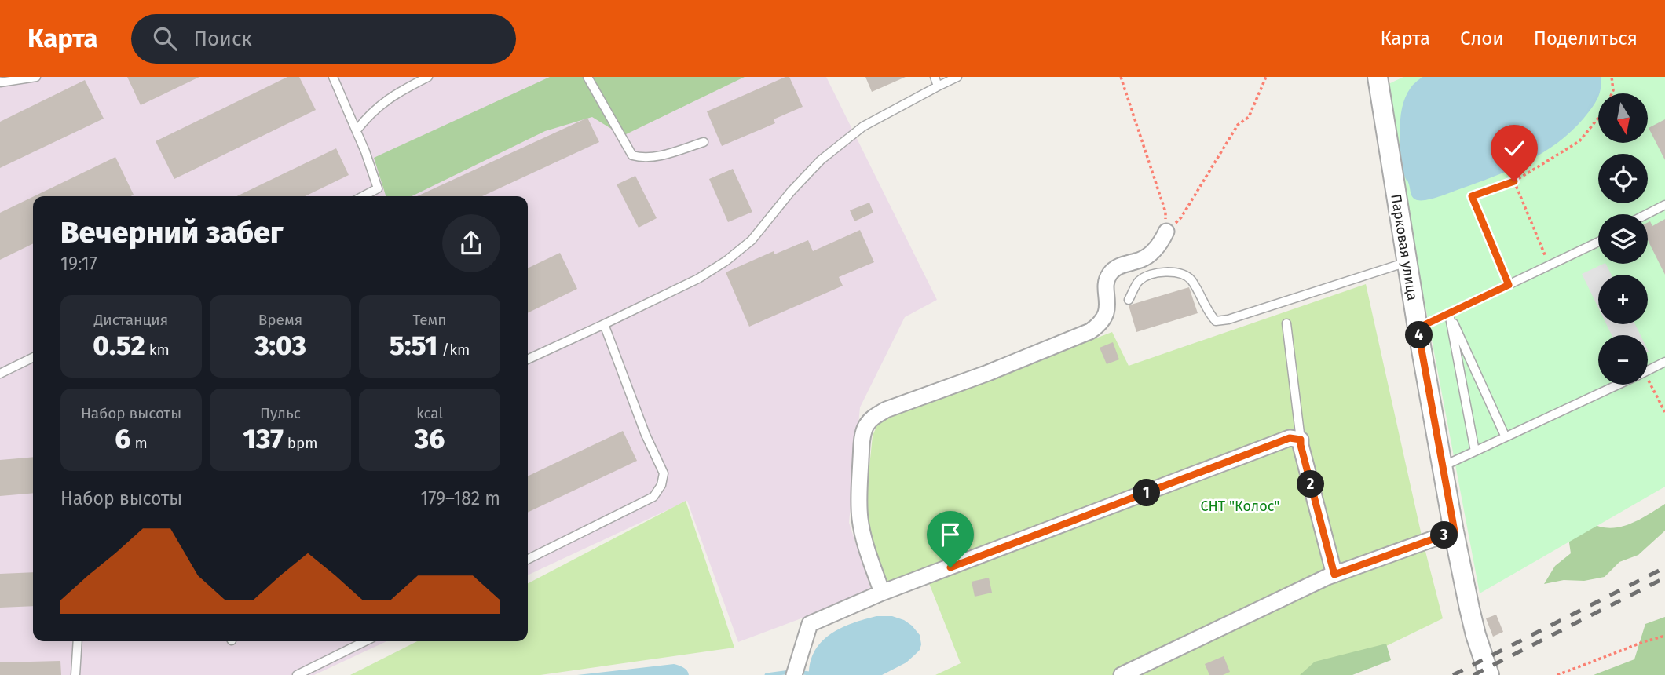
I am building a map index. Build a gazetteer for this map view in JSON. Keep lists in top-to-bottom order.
{
  "streets": {
    "street": ["Парковая улица"]
  },
  "parks": ["СНТ \"Колос\""],
  "north": "bottom",
  "page": {
    "header": "Карта",
    "search": "Поиск",
    "nav": ["Карта", "Слои", "Поделиться"],
    "map_buttons": ["+", "−"],
    "heading": ["Вечерний забег", "19:17"],
    "stats": [
      ["Дистанция", "0.52 km"],
      ["Время", "3:03"],
      ["Темп", "5:51 /km"],
      ["Набор высоты", "6 m"],
      ["Пульс", "137 bpm"],
      ["kcal", "36"]
    ],
    "pins": [
      "4",
      "2",
      "1",
      "3"
    ],
    "chart": ["Набор высоты", "179–182 m"]
  }
}
